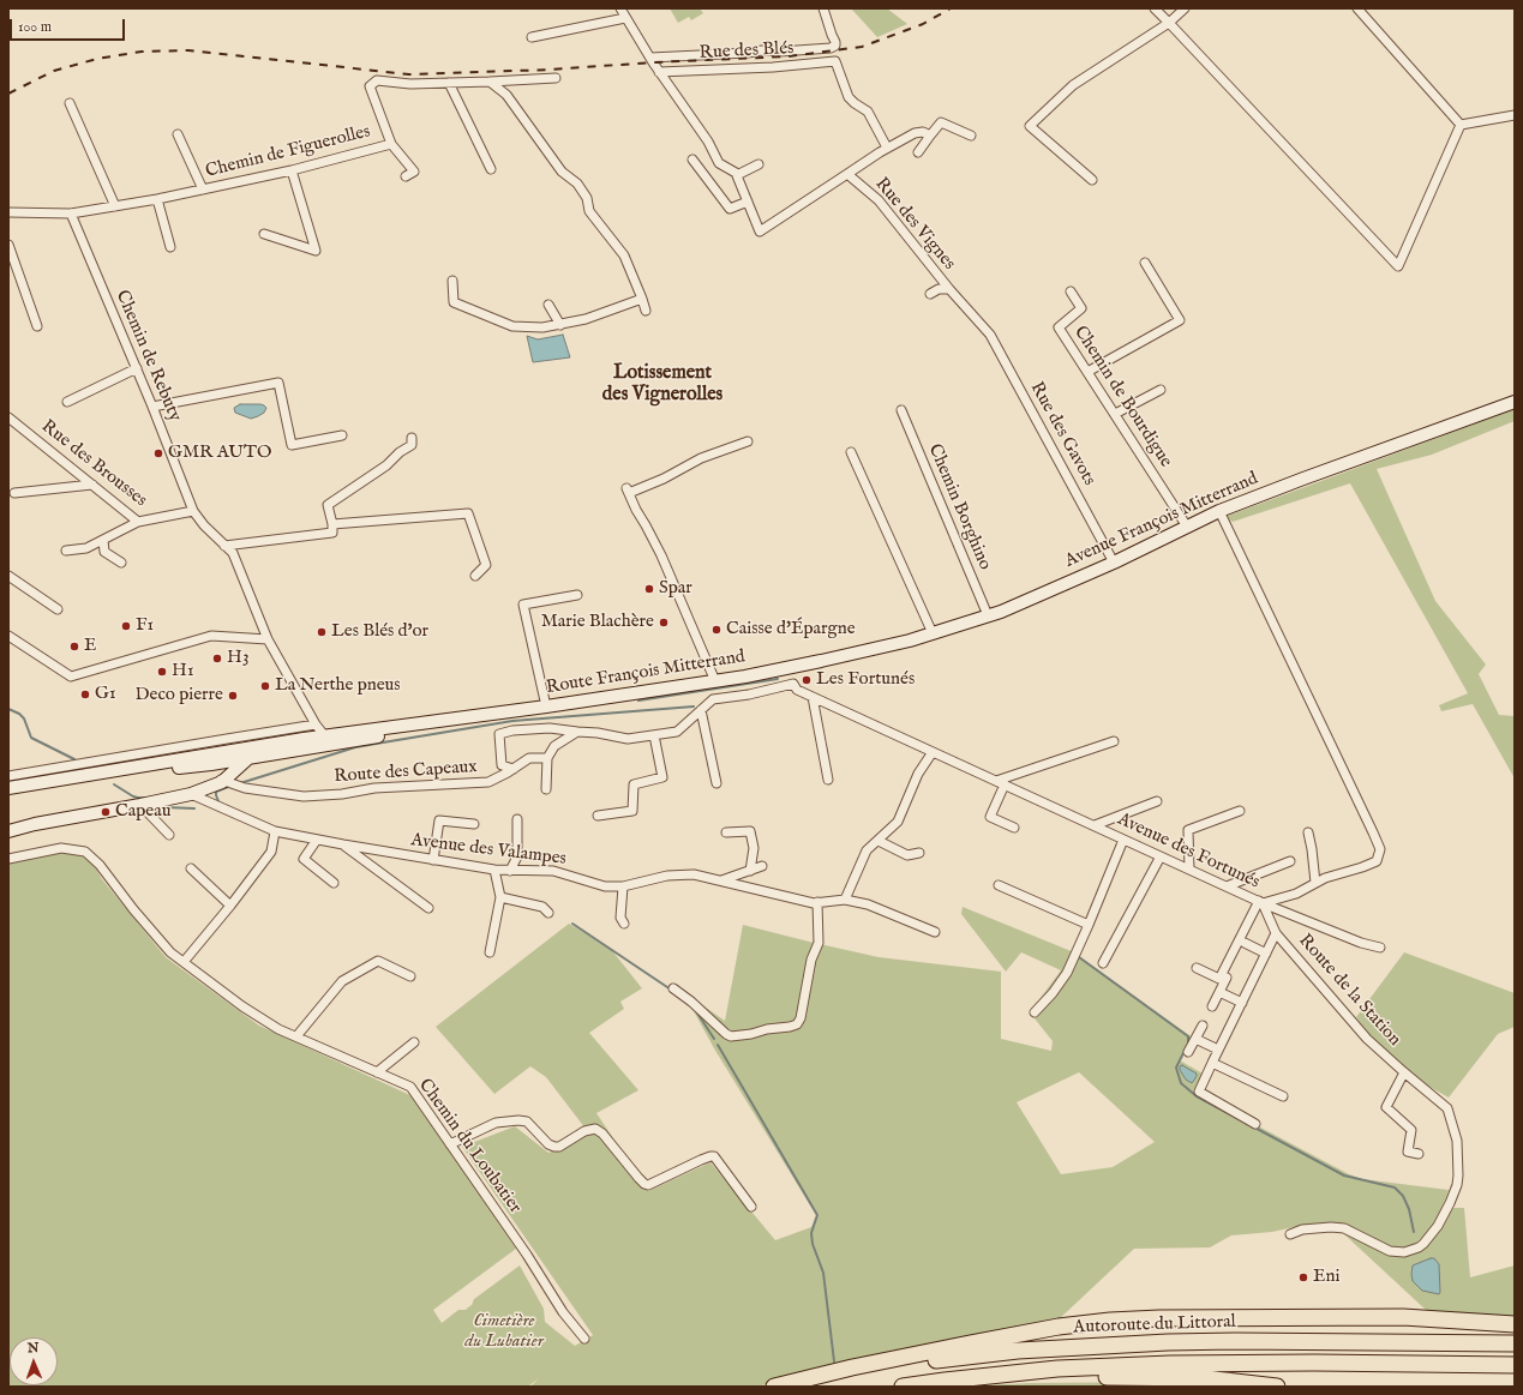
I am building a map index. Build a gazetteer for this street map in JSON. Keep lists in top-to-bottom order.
{
  "streets": {
    "highway": ["Autoroute du Littoral"],
    "main road": ["Avenue François Mitterrand", "Route François Mitterrand"],
    "street": [
      "Rue des Blés",
      "Chemin de Figuerolles",
      "Rue des Vignes",
      "Chemin de Rebuty",
      "Chemin de Bourdigue",
      "Rue des Gavots",
      "Rue des Brousses",
      "Chemin Borghino",
      "Route des Capeaux",
      "Avenue des Valampes",
      "Avenue des Fortunés",
      "Route de la Station",
      "Chemin du Loubatier"
    ]
  },
  "crossings": [
    ["Chemin de Figuerolles", "Chemin de Rebuty"],
    ["Rue des Vignes", "Rue des Gavots"],
    ["Chemin de Rebuty", "Rue des Brousses"],
    ["Chemin de Bourdigue", "Avenue François Mitterrand"],
    ["Rue des Gavots", "Avenue François Mitterrand"],
    ["Chemin Borghino", "Avenue François Mitterrand"],
    ["Avenue François Mitterrand", "Route François Mitterrand"],
    ["Avenue François Mitterrand", "Avenue des Fortunés"],
    ["Avenue des Fortunés", "Route de la Station"]
  ],
  "districts": ["Lotissement des Vignerolles"],
  "parks": ["Cimetière du Lubatier"],
  "places": [
    "GMR AUTO",
    "Spar",
    "Marie Blachère",
    "F1",
    "Caisse d'Épargne",
    "Les Blés d'or",
    "E",
    "H3",
    "H1",
    "Les Fortunés",
    "La Nerthe pneus",
    "G1",
    "Deco pierre",
    "Capeau",
    "Eni"
  ],
  "scale_bar": "100 m",
  "north": "top"
}
